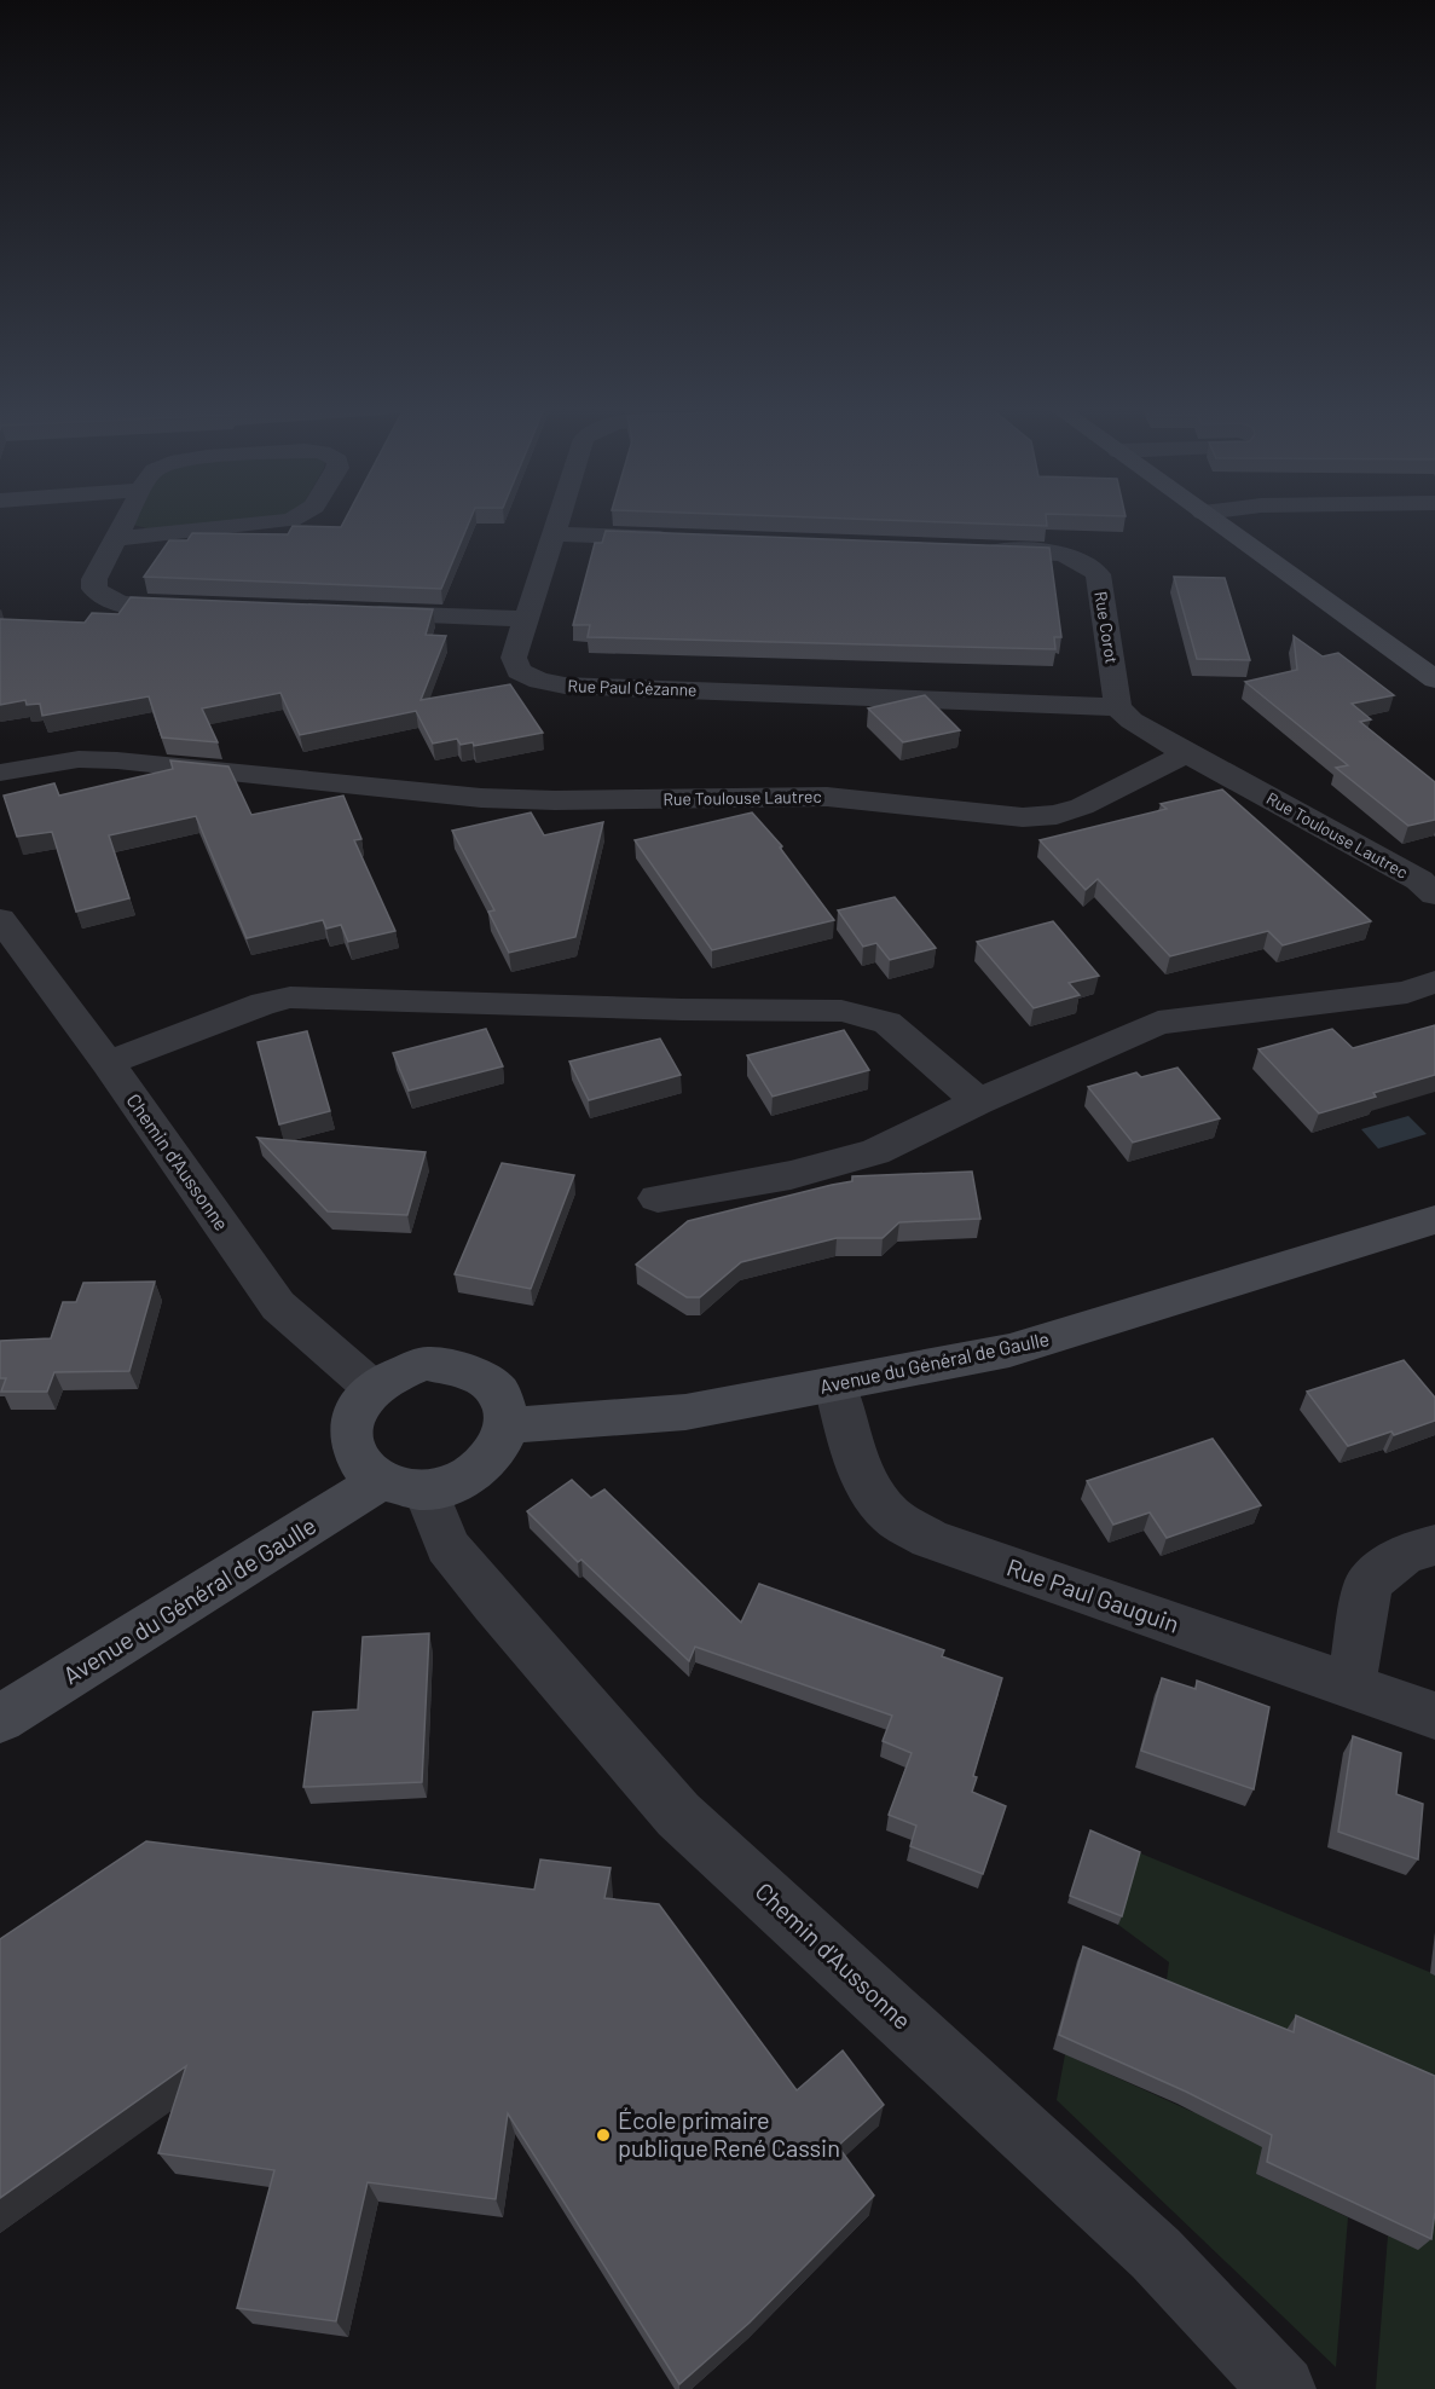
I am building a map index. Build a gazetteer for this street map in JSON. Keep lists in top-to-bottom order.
{
  "streets": {
    "street": [
      "Rue Corot",
      "Rue Paul Cézanne",
      "Rue Toulouse Lautrec",
      "Chemin d'Aussonne",
      "Avenue du Général de Gaulle",
      "Rue Paul Gauguin"
    ]
  },
  "crossings": [
    ["Rue Corot", "Rue Paul Cézanne"],
    ["Chemin d'Aussonne", "Avenue du Général de Gaulle"],
    ["Avenue du Général de Gaulle", "Rue Paul Gauguin"]
  ],
  "places": ["École primaire publique René Cassin"]
}
